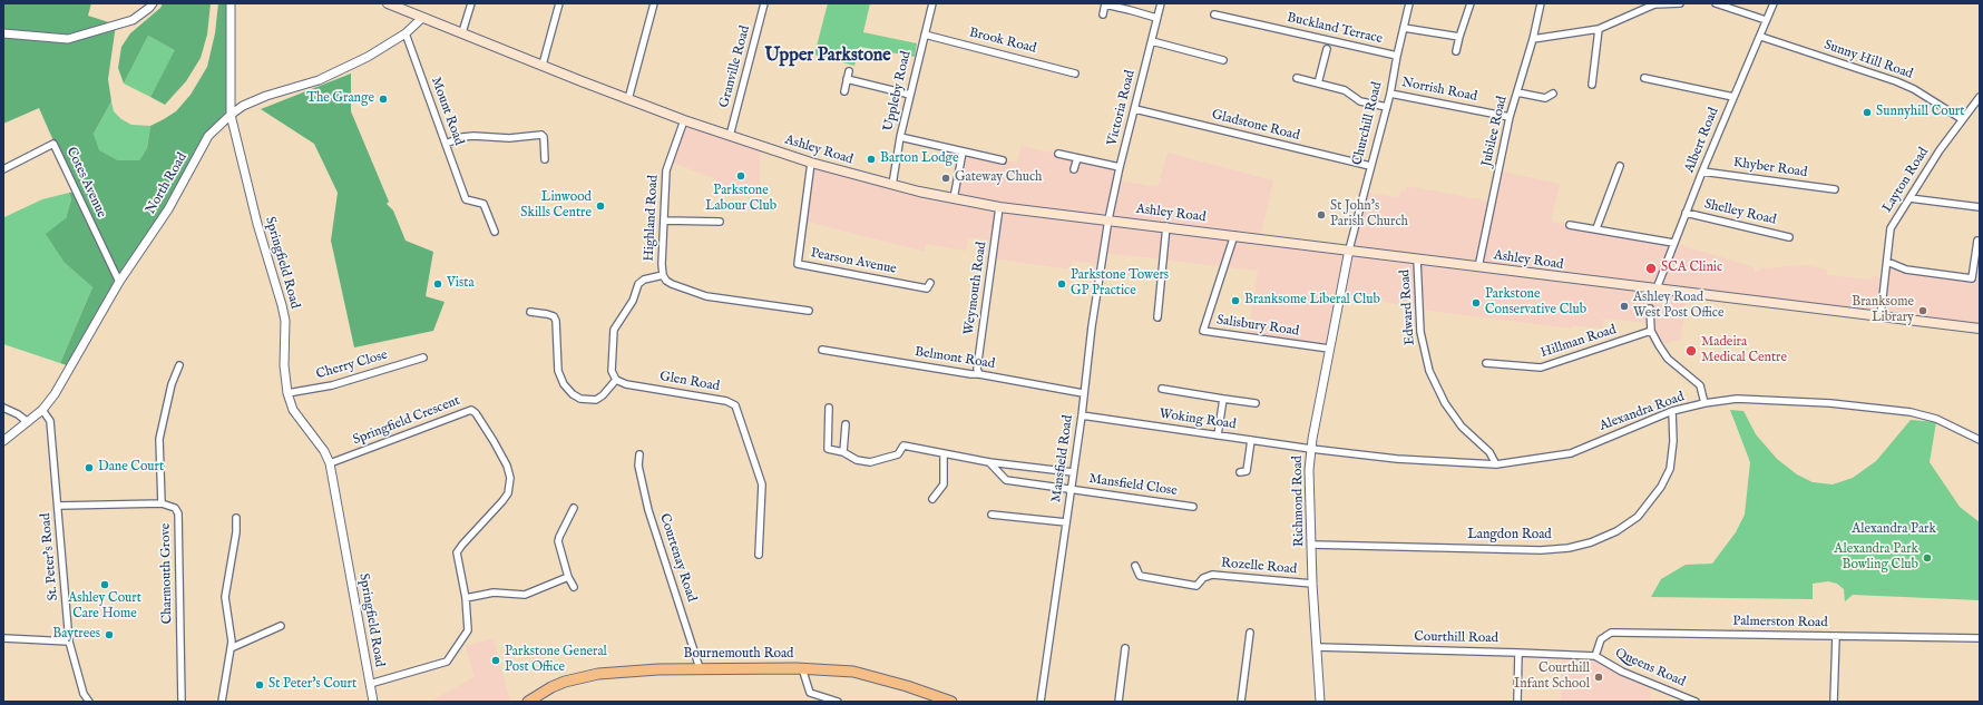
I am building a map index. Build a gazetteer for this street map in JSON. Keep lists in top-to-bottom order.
{
  "streets": {
    "highway": ["Bournemouth Road"],
    "main road": ["Ashley Road"],
    "street": [
      "Buckland Terrace",
      "Brook Road",
      "Sunny Hill Road",
      "Granville Road",
      "Norrish Road",
      "Uppleby Road",
      "Victoria Road",
      "Mount Road",
      "Churchill Road",
      "Gladstone Road",
      "Jubilee Road",
      "Albert Road",
      "Khyber Road",
      "Layton Road",
      "Cotes Avenue",
      "North Road",
      "Shelley Road",
      "Highland Road",
      "Pearson Avenue",
      "Springfield Road",
      "Weymouth Road",
      "Edward Road",
      "Salisbury Road",
      "Hillman Road",
      "Belmont Road",
      "Cherry Close",
      "Glen Road",
      "Alexandra Road",
      "Woking Road",
      "Springfield Crescent",
      "Mansfield Road",
      "Mansfield Close",
      "Richmond Road",
      "Langdon Road",
      "St. Peter's Road",
      "Courtenay Road",
      "Rozelle Road",
      "Charmouth Grove",
      "Palmerston Road",
      "Courthill Road",
      "Queens Road"
    ]
  },
  "crossings": [
    ["Buckland Terrace", "Churchill Road"],
    ["Brook Road", "Uppleby Road"],
    ["Sunny Hill Road", "Albert Road"],
    ["Sunny Hill Road", "Layton Road"],
    ["Granville Road", "Ashley Road"],
    ["Norrish Road", "Churchill Road"],
    ["Norrish Road", "Jubilee Road"],
    ["Uppleby Road", "Ashley Road"],
    ["Victoria Road", "Gladstone Road"],
    ["Victoria Road", "Ashley Road"],
    ["Victoria Road", "Mansfield Road"],
    ["Mount Road", "North Road"],
    ["Churchill Road", "Gladstone Road"],
    ["Churchill Road", "Ashley Road"],
    ["Churchill Road", "Richmond Road"],
    ["Jubilee Road", "Ashley Road"],
    ["Albert Road", "Ashley Road"],
    ["Albert Road", "Khyber Road"],
    ["Albert Road", "Shelley Road"],
    ["Ashley Road", "Layton Road"],
    ["Ashley Road", "North Road"],
    ["Ashley Road", "Highland Road"],
    ["Ashley Road", "Pearson Avenue"],
    ["Ashley Road", "Weymouth Road"],
    ["Ashley Road", "Edward Road"],
    ["Ashley Road", "Salisbury Road"],
    ["Ashley Road", "Mansfield Road"],
    ["Ashley Road", "Richmond Road"],
    ["Cotes Avenue", "North Road"],
    ["North Road", "Springfield Road"],
    ["North Road", "St. Peter's Road"],
    ["Springfield Road", "Cherry Close"],
    ["Springfield Road", "Springfield Crescent"],
    ["Weymouth Road", "Belmont Road"],
    ["Edward Road", "Alexandra Road"],
    ["Salisbury Road", "Richmond Road"],
    ["Belmont Road", "Mansfield Road"],
    ["Alexandra Road", "Woking Road"],
    ["Alexandra Road", "Richmond Road"],
    ["Alexandra Road", "Langdon Road"],
    ["Woking Road", "Mansfield Road"],
    ["Woking Road", "Richmond Road"],
    ["Mansfield Road", "Mansfield Close"],
    ["Richmond Road", "Langdon Road"],
    ["Richmond Road", "Rozelle Road"],
    ["Richmond Road", "Courthill Road"],
    ["St. Peter's Road", "Charmouth Grove"],
    ["Courtenay Road", "Bournemouth Road"],
    ["Palmerston Road", "Courthill Road"],
    ["Palmerston Road", "Queens Road"],
    ["Courthill Road", "Queens Road"]
  ],
  "districts": ["Upper Parkstone"],
  "parks": ["Alexandra Park"],
  "places": [
    "The Grange",
    "Sunnyhill Court",
    "Barton Lodge",
    "Parkstone Labour Club",
    "Gateway Chuch",
    "Linwood Skills Centre",
    "St John's Parish Church",
    "SCA Clinic",
    "Vista",
    "Parkstone Towers GP Practice",
    "Branksome Liberal Club",
    "Parkstone Conservative Club",
    "Ashley Road West Post Office",
    "Branksome Library",
    "Madeira Medical Centre",
    "Dane Court",
    "Alexandra Park Bowling Club",
    "Ashley Court Care Home",
    "Baytrees",
    "Parkstone General Post Office",
    "Courthill Infant School",
    "St Peter's Court"
  ]
}
